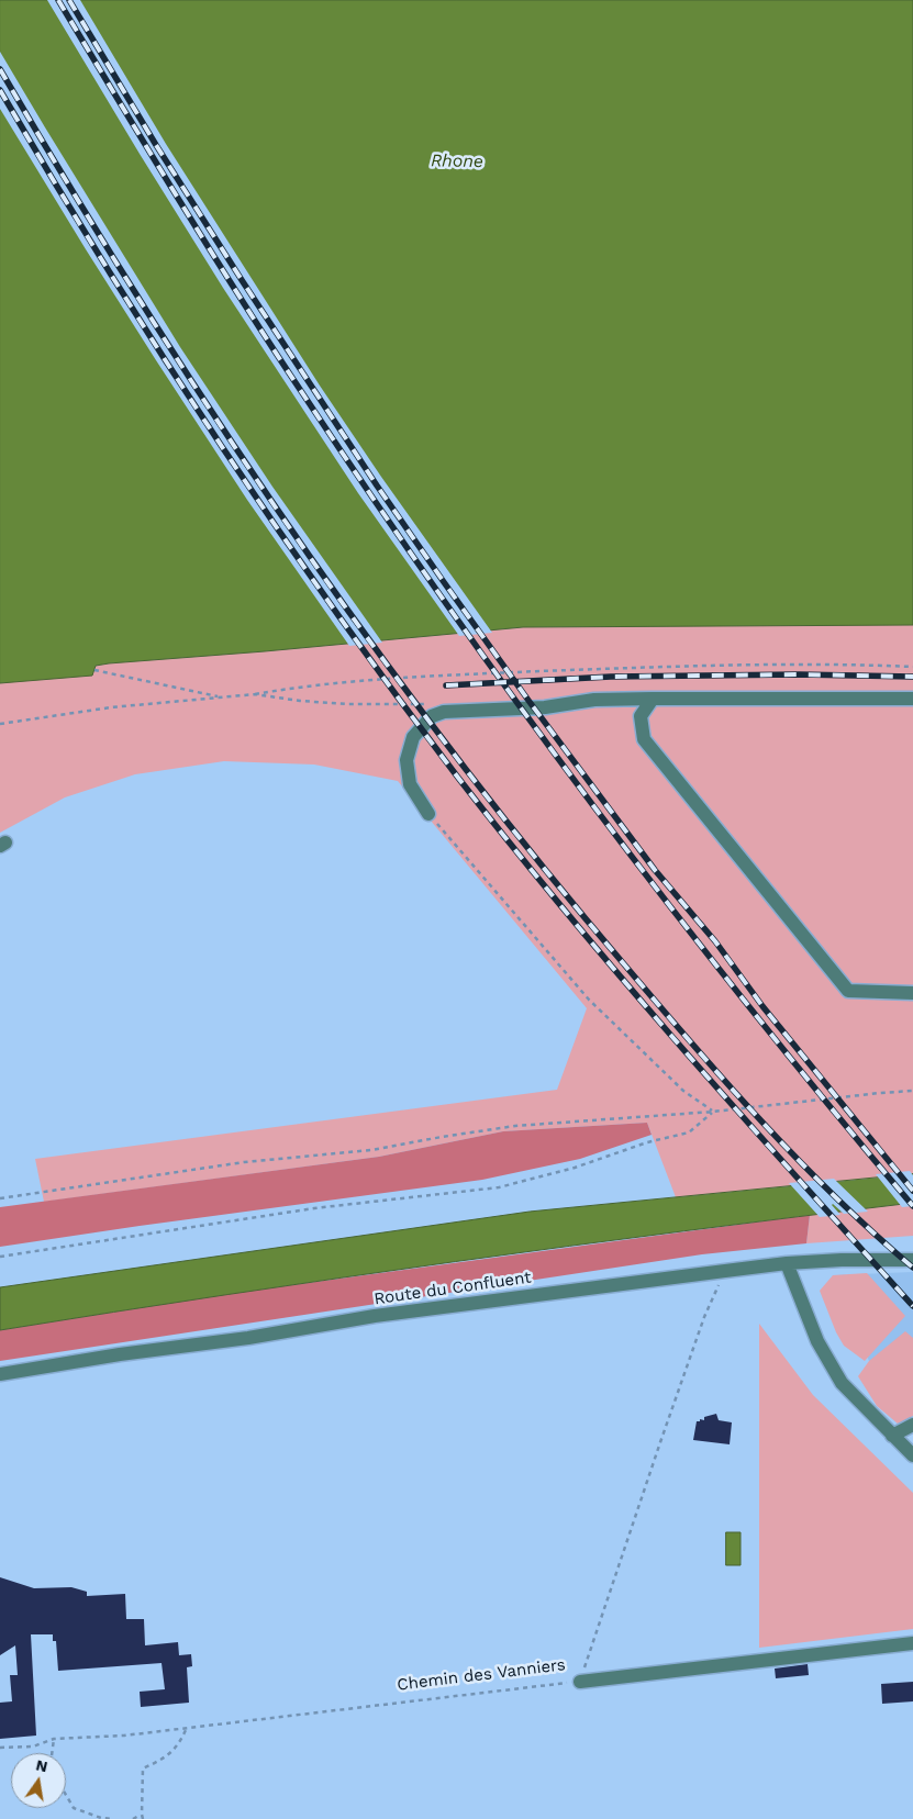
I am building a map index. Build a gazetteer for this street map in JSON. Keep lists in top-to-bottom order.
{
  "streets": {
    "street": ["Route du Confluent", "Chemin des Vanniers"]
  },
  "water": ["Rhone"],
  "north": "top"
}
